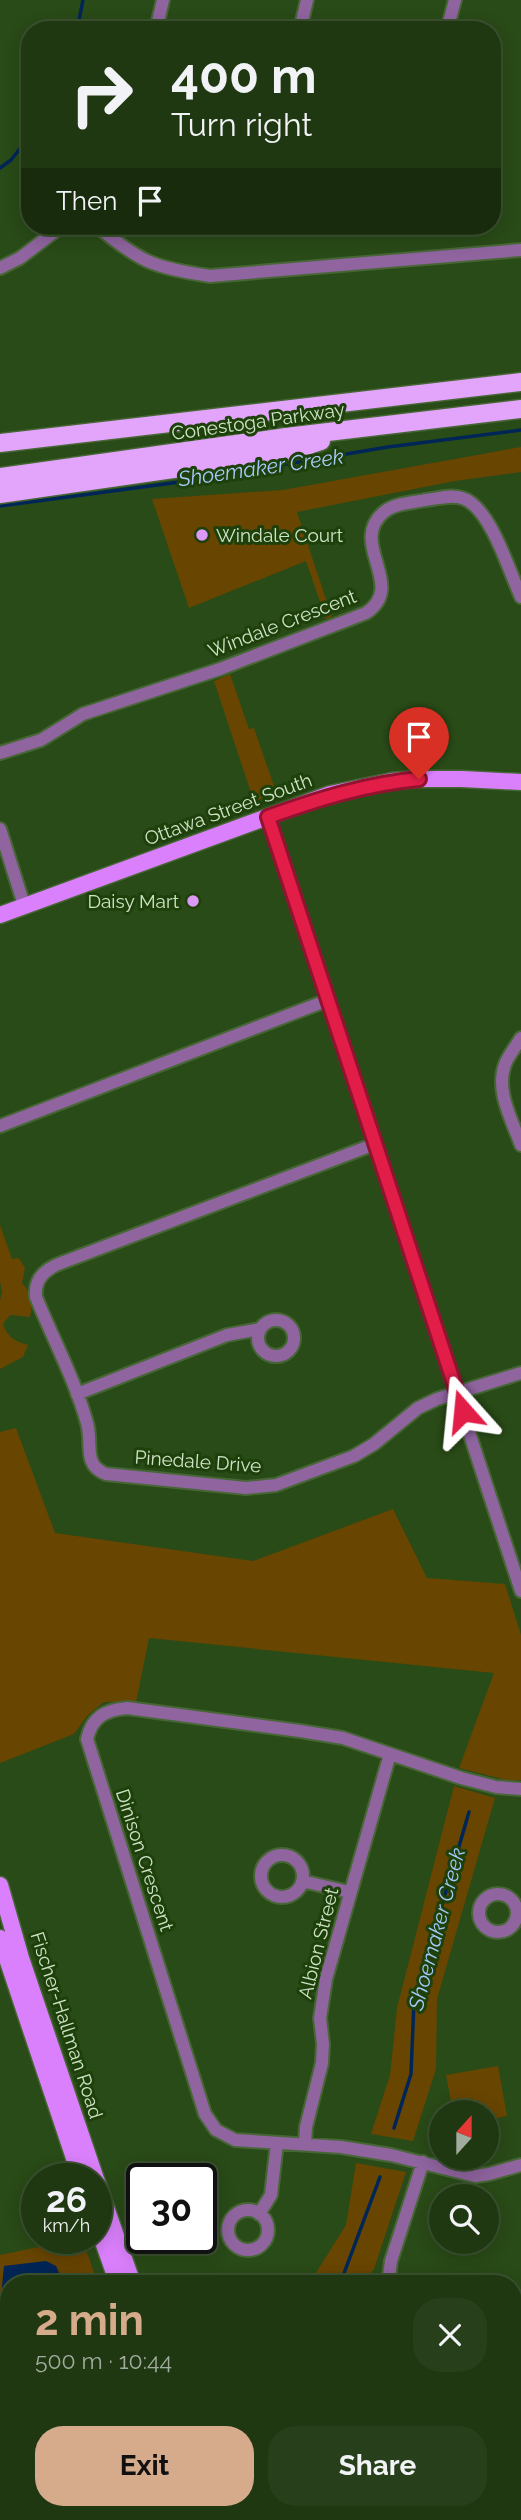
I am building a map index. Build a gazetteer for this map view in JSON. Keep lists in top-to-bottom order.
{
  "streets": {
    "highway": ["Conestoga Parkway"],
    "main road": ["Ottawa Street South", "Fischer-Hallman Road"],
    "street": [
      "Windale Crescent",
      "Pinedale Drive",
      "Dinison Crescent",
      "Albion Street"
    ]
  },
  "crossings": [
    ["Dinison Crescent", "Albion Street"]
  ],
  "water": ["Shoemaker Creek"],
  "places": ["Windale Court", "Daisy Mart"],
  "north": "top",
  "page": {
    "turn": ["400 m", "Turn right"],
    "then": "Then",
    "speed": "26 km/h",
    "limit": "30",
    "heading": ["2 min", "500 m · 10:44"],
    "buttons": ["Exit", "Share"]
  }
}
